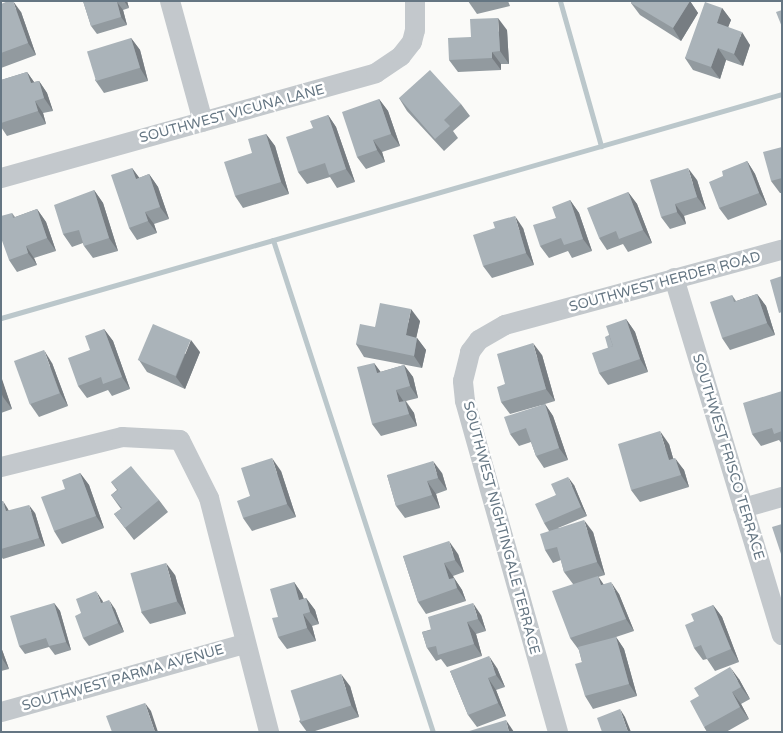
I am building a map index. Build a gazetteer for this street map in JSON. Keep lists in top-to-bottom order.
{
  "streets": {
    "street": [
      "SOUTHWEST VICUNA LANE",
      "SOUTHWEST HERDER ROAD",
      "SOUTHWEST FRISCO TERRACE",
      "SOUTHWEST NIGHTINGALE TERRACE",
      "SOUTHWEST PARMA AVENUE"
    ]
  },
  "crossings": [
    ["SOUTHWEST HERDER ROAD", "SOUTHWEST FRISCO TERRACE"],
    ["SOUTHWEST HERDER ROAD", "SOUTHWEST NIGHTINGALE TERRACE"]
  ]
}
